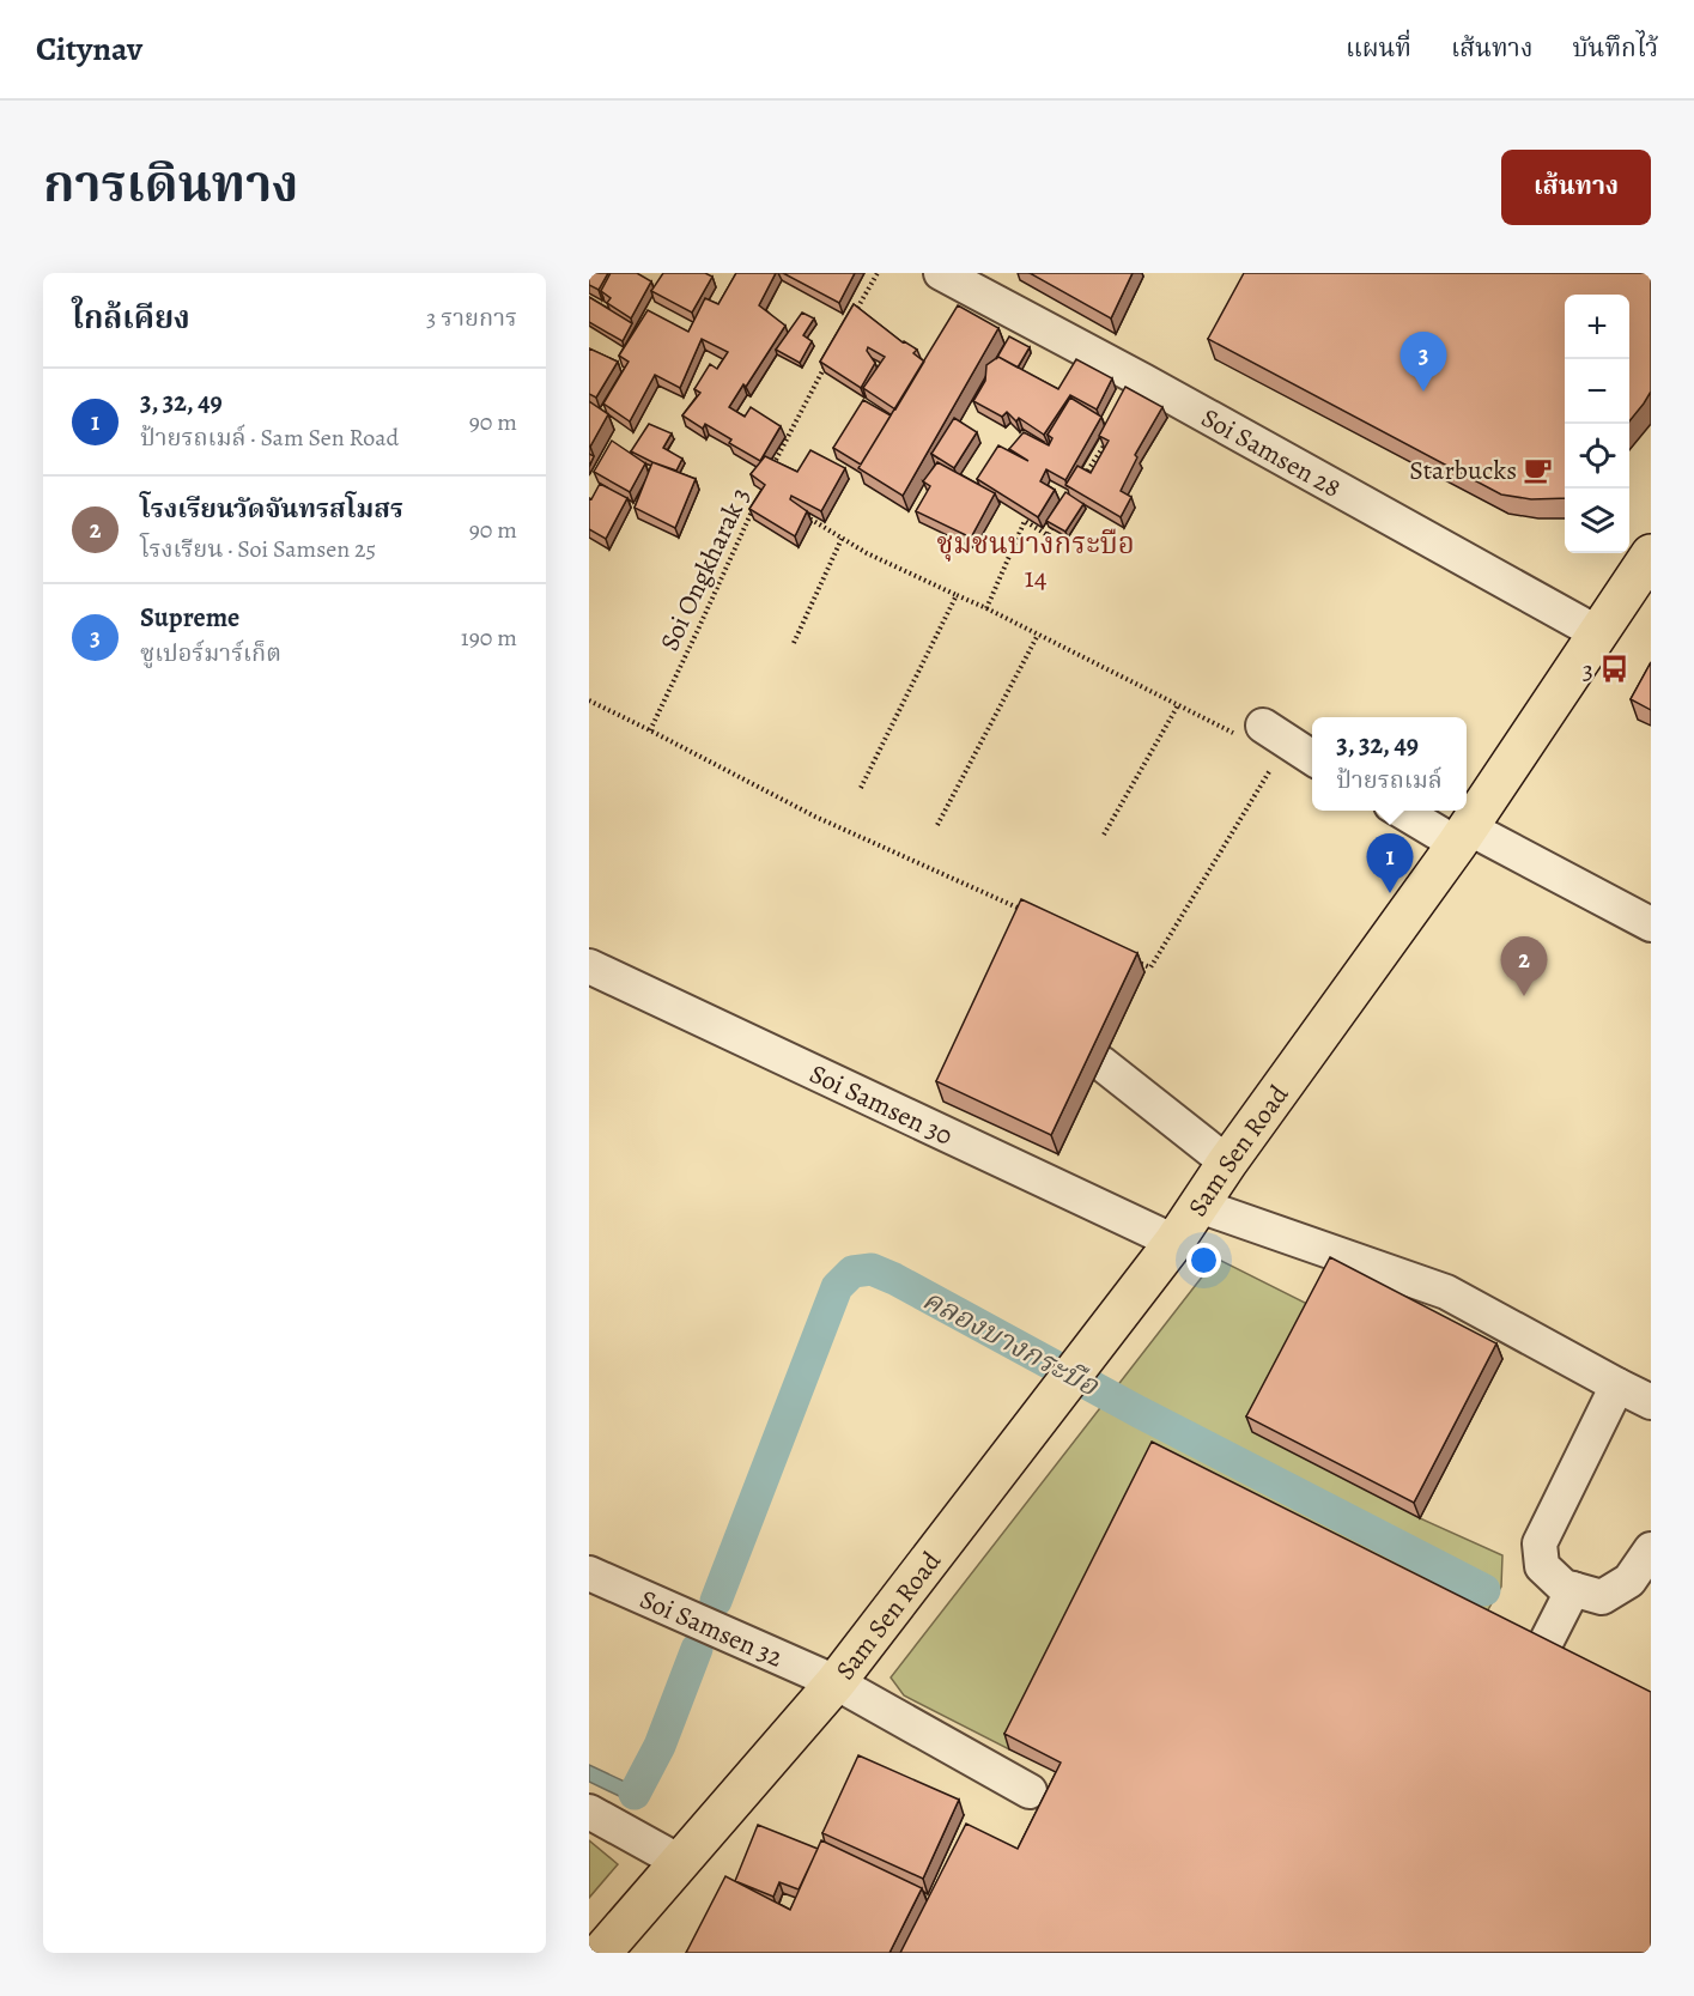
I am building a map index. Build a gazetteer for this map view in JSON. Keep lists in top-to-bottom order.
{
  "streets": {
    "main road": ["Sam Sen Road"],
    "street": ["Soi Samsen 28", "Soi Samsen 30", "Soi Samsen 32"],
    "path": ["Soi Ongkharak 3"]
  },
  "crossings": [
    ["Soi Samsen 28", "Sam Sen Road"],
    ["Soi Samsen 30", "Sam Sen Road"],
    ["Sam Sen Road", "Soi Samsen 32"]
  ],
  "districts": ["ชุมชนบางกระบือ 14"],
  "water": ["คลองบางกระบือ"],
  "places": {
    "cafe": ["Starbucks"],
    "bus stop": ["3"]
  },
  "page": {
    "header": "Citynav",
    "nav": ["แผนที่", "เส้นทาง", "บันทึกไว้"],
    "title": "การเดินทาง",
    "buttons": "เส้นทาง",
    "heading": ["ใกล้เคียง", "3 รายการ"],
    "map_buttons": ["+", "−"],
    "pins": ["3", "1", "2"],
    "list": [
      {
        "mark": "1",
        "name": "3, 32, 49",
        "note": "ป้ายรถเมล์ · Sam Sen Road",
        "value": "90 m"
      },
      {
        "mark": "2",
        "name": "โรงเรียนวัดจันทรสโมสร",
        "note": "โรงเรียน · Soi Samsen 25",
        "value": "90 m"
      },
      {
        "mark": "3",
        "name": "Supreme",
        "note": "ซูเปอร์มาร์เก็ต",
        "value": "190 m"
      }
    ],
    "popup": ["3, 32, 49", "ป้ายรถเมล์"]
  }
}
